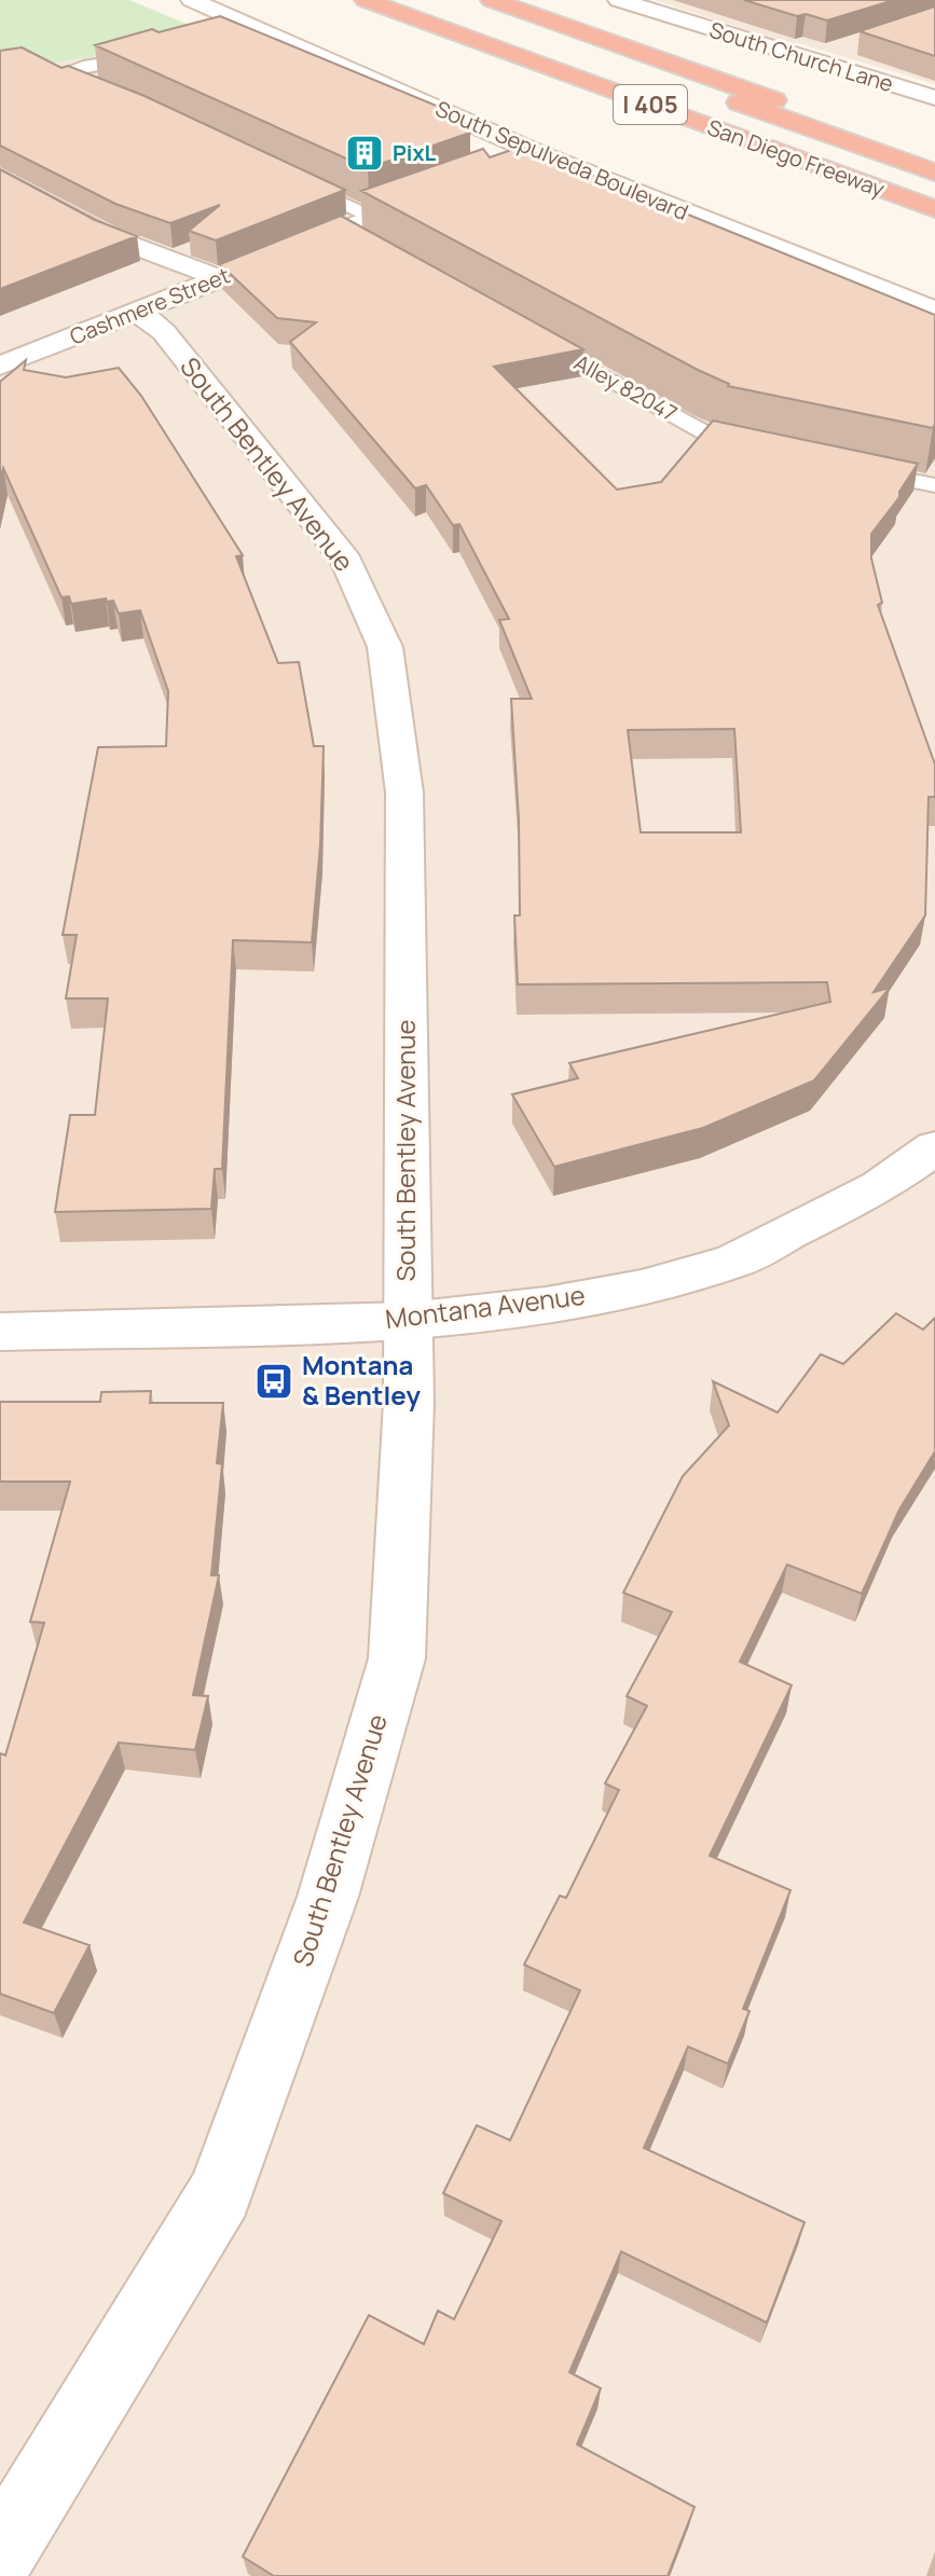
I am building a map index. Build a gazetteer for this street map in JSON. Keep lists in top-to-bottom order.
{
  "streets": {
    "highway": ["I 405", "San Diego Freeway"],
    "street": [
      "South Church Lane",
      "South Sepulveda Boulevard",
      "Cashmere Street",
      "South Bentley Avenue",
      "Montana Avenue"
    ],
    "lane": ["Alley 82047"]
  },
  "crossings": [
    ["Cashmere Street", "South Bentley Avenue"],
    ["South Bentley Avenue", "Montana Avenue"]
  ],
  "places": {
    "building": ["PixL"],
    "bus stop": ["Montana & Bentley"]
  }
}
